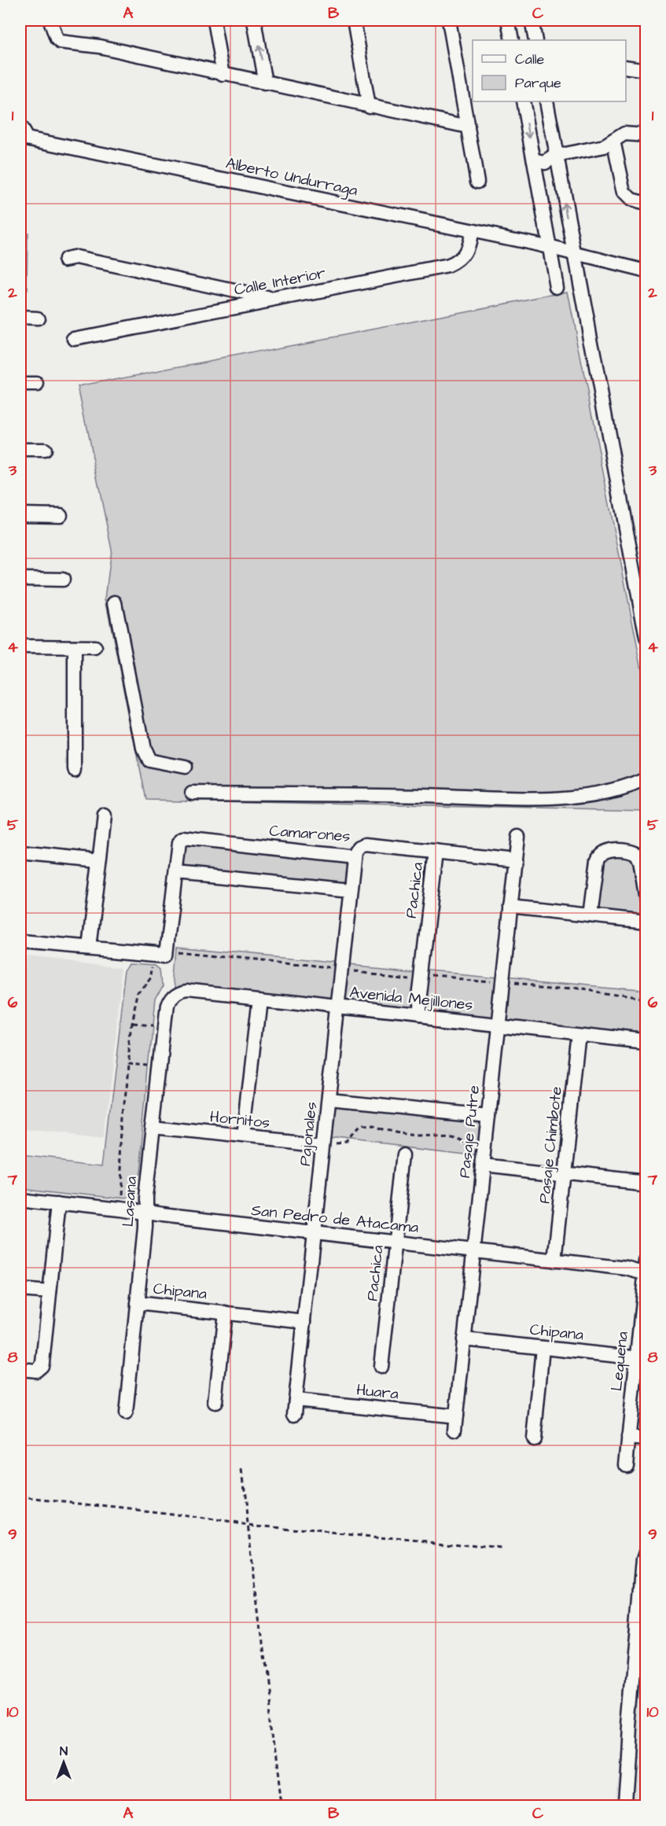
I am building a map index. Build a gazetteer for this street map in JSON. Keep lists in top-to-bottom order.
{
  "streets": {
    "street": [
      "Alberto Undurraga",
      "Calle Interior",
      "Camarones",
      "Pachica",
      "Avenida Mejillones",
      "Hornitos",
      "Pasaje Putre",
      "Pajonales",
      "Pasaje Chimbote",
      "Lasana",
      "San Pedro de Atacama",
      "Chipana",
      "Lequena",
      "Huara"
    ]
  },
  "crossings": [
    ["Alberto Undurraga", "Calle Interior"],
    ["Camarones", "Pachica"],
    ["Camarones", "Pasaje Putre"],
    ["Camarones", "Pajonales"],
    ["Pachica", "Avenida Mejillones"],
    ["Pachica", "San Pedro de Atacama"],
    ["Avenida Mejillones", "Pasaje Putre"],
    ["Avenida Mejillones", "Pajonales"],
    ["Avenida Mejillones", "Pasaje Chimbote"],
    ["Avenida Mejillones", "Lasana"],
    ["Hornitos", "Pajonales"],
    ["Hornitos", "Lasana"],
    ["Pasaje Putre", "San Pedro de Atacama"],
    ["Pasaje Putre", "Chipana"],
    ["Pasaje Putre", "Huara"],
    ["Pajonales", "San Pedro de Atacama"],
    ["Pajonales", "Chipana"],
    ["Pajonales", "Huara"],
    ["Pasaje Chimbote", "San Pedro de Atacama"],
    ["Lasana", "San Pedro de Atacama"],
    ["Lasana", "Chipana"],
    ["San Pedro de Atacama", "Lequena"],
    ["Chipana", "Lequena"]
  ],
  "legend": ["Calle", "Parque"],
  "north": "top",
  "grid": {
    "columns": ["A", "B", "C"],
    "rows": [
      "1",
      "2",
      "3",
      "4",
      "5",
      "6",
      "7",
      "8",
      "9",
      "10"
    ]
  }
}
